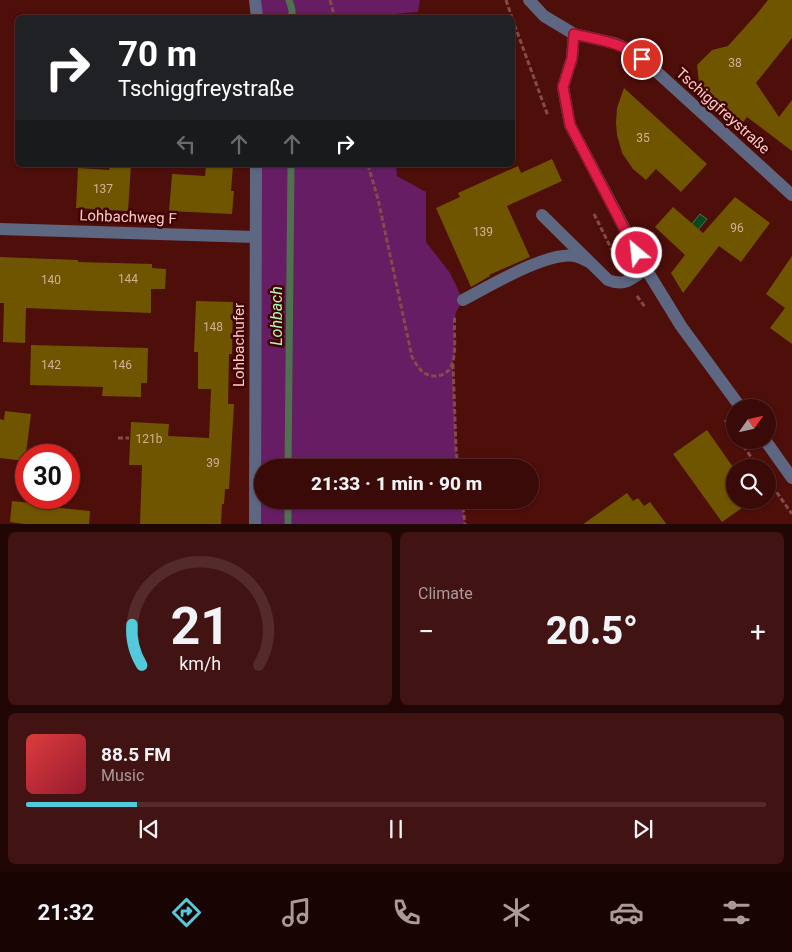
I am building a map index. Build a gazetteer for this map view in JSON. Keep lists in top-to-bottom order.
{
  "streets": {
    "street": ["Tschiggfreystraße", "Lohbachweg F", "Lohbachufer"]
  },
  "crossings": [
    ["Lohbachweg F", "Lohbachufer"]
  ],
  "water": ["Lohbach"],
  "house_numbers": [
    "38",
    "35",
    "137",
    "96",
    "139",
    "144",
    "140",
    "148",
    "142",
    "146",
    "121b",
    "39"
  ],
  "north": "top right",
  "page": {
    "turn": ["70 m", "Tschiggfreystraße"],
    "limit": "30",
    "trip": "21:33 · 1 min · 90 m",
    "tile": "Climate",
    "heat": ["−", "20.5°", "+"],
    "song": ["88.5 FM", "Music"],
    "tabs": "21:32",
    "gauge": ["21", "km/h"]
  }
}
